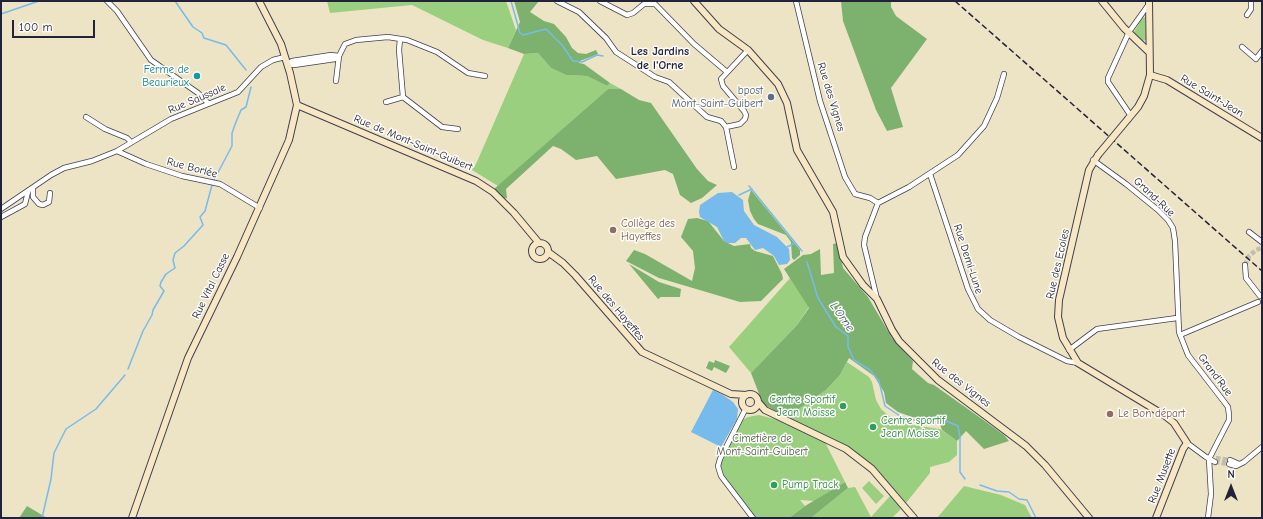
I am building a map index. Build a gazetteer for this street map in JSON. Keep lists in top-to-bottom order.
{
  "streets": {
    "street": [
      "Rue Saint-Jean",
      "Rue des Vignes",
      "Rue Saussale",
      "Rue de Mont-Saint-Guibert",
      "Rue Borlée",
      "Grand-Rue",
      "Rue Demi-Lune",
      "Rue des Ecoles",
      "Rue Vital Casse",
      "Rue des Hayeffes",
      "Grand'Rue",
      "Rue Musette"
    ]
  },
  "crossings": [
    ["Rue Saint-Jean", "Rue des Ecoles"],
    ["Rue Saussale", "Rue Borlée"],
    ["Rue Saussale", "Rue Vital Casse"],
    ["Rue de Mont-Saint-Guibert", "Rue Vital Casse"],
    ["Rue Borlée", "Rue Vital Casse"],
    ["Grand-Rue", "Rue des Ecoles"],
    ["Grand-Rue", "Grand'Rue"],
    ["Rue Demi-Lune", "Rue des Ecoles"],
    ["Rue des Ecoles", "Rue Musette"]
  ],
  "districts": ["Les Jardins de l'Orne"],
  "water": ["L'Orne"],
  "parks": ["Cimetière de Mont-Saint-Guibert"],
  "places": [
    "Ferme de Beaurieux",
    "bpost Mont-Saint-Guibert",
    "Collège des Hayeffes",
    "Centre Sportif Jean Moisse",
    "Le Bon départ",
    "Centre sportif Jean Moisse",
    "Pump Track"
  ],
  "scale_bar": "100 m",
  "north": "top"
}
